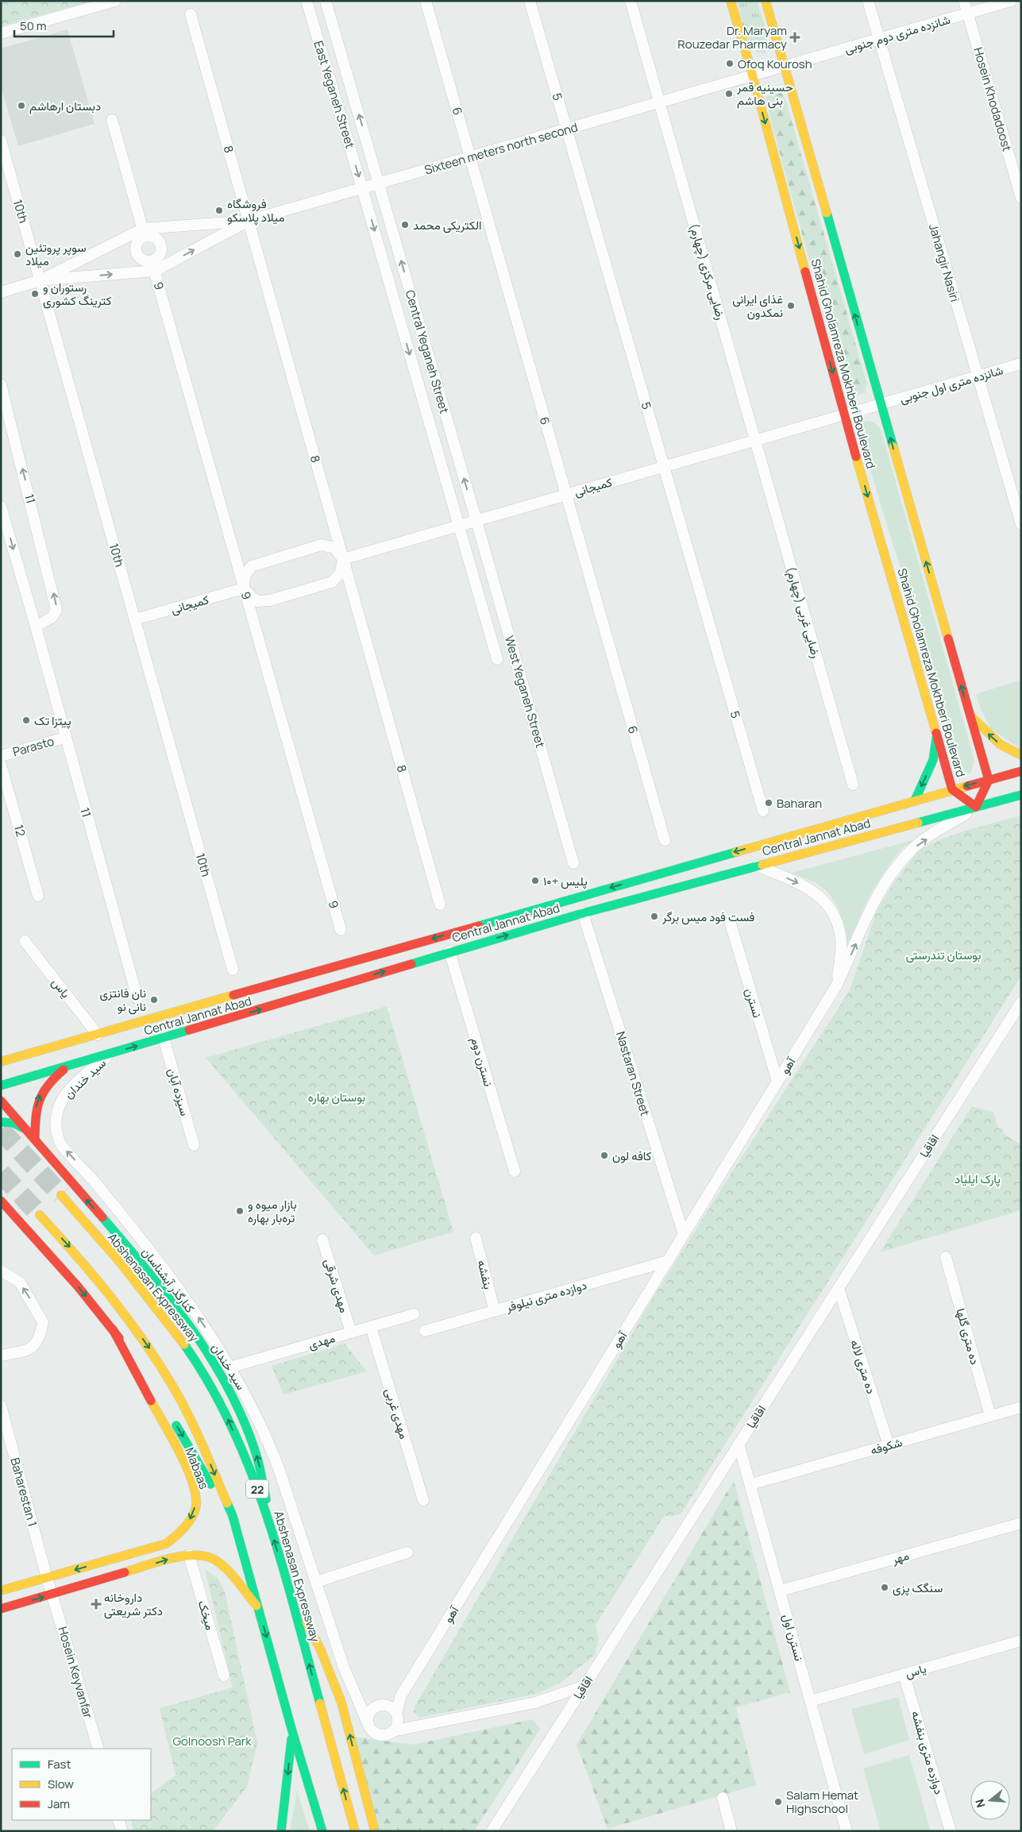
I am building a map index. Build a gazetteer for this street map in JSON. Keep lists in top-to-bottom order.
{
  "streets": {
    "main road": [
      "Shahid Gholamreza Mokhberi Boulevard",
      "Central Jannat Abad",
      "کنارگذر آبشناسان",
      "Abshenasan Expressway",
      "Mabaas",
      "22"
    ],
    "street": [
      "شانزده متری دوم جنوبی",
      "East Yeganeh Street",
      "5",
      "Hosein Khodadoost",
      "6",
      "Sixteen meters north second",
      "8",
      "10th",
      "Jahangir Nasiri",
      "رضایی مرکزی (چهارم)",
      "9",
      "Central Yeganeh Street",
      "شانزده متری اول جنوبی",
      "کمیجانی",
      "11",
      "رضایی غربی (چهارم)",
      "West Yeganeh Street",
      "Parasto",
      "12",
      "یاس",
      "نسترن",
      "نسترن دوم",
      "آهو",
      "Nastaran Street",
      "سید خندان",
      "سیزده آبان",
      "اقاقیا",
      "بنفشه",
      "مهدی شرقی",
      "دوازده متری نیلوفر",
      "ده متری گلها",
      "مهدی",
      "ده متری لاله",
      "مهدی غربی",
      "شکوفه",
      "Baharestan 1",
      "مهر",
      "میخک",
      "نسترن اول",
      "Hosein Keyvanfar",
      "دوازده متری بنفشه"
    ]
  },
  "crossings": [
    ["شانزده متری دوم جنوبی", "Hosein Khodadoost"],
    ["شانزده متری دوم جنوبی", "Sixteen meters north second"],
    ["شانزده متری دوم جنوبی", "Jahangir Nasiri"],
    ["شانزده متری دوم جنوبی", "Shahid Gholamreza Mokhberi Boulevard"],
    ["East Yeganeh Street", "Sixteen meters north second"],
    ["East Yeganeh Street", "Central Yeganeh Street"],
    ["5", "Sixteen meters north second"],
    ["5", "کمیجانی"],
    ["6", "Sixteen meters north second"],
    ["6", "کمیجانی"],
    ["Sixteen meters north second", "8"],
    ["Sixteen meters north second", "10th"],
    ["Sixteen meters north second", "رضایی مرکزی (چهارم)"],
    ["Sixteen meters north second", "9"],
    ["Sixteen meters north second", "Central Yeganeh Street"],
    ["Sixteen meters north second", "Shahid Gholamreza Mokhberi Boulevard"],
    ["8", "کمیجانی"],
    ["10th", "کمیجانی"],
    ["Jahangir Nasiri", "شانزده متری اول جنوبی"],
    ["رضایی مرکزی (چهارم)", "کمیجانی"],
    ["رضایی مرکزی (چهارم)", "رضایی غربی (چهارم)"],
    ["9", "کمیجانی"],
    ["Central Yeganeh Street", "کمیجانی"],
    ["Central Yeganeh Street", "West Yeganeh Street"],
    ["Shahid Gholamreza Mokhberi Boulevard", "شانزده متری اول جنوبی"],
    ["Shahid Gholamreza Mokhberi Boulevard", "کمیجانی"],
    ["Shahid Gholamreza Mokhberi Boulevard", "Central Jannat Abad"],
    ["Shahid Gholamreza Mokhberi Boulevard", "آهو"],
    ["شانزده متری اول جنوبی", "کمیجانی"],
    ["کمیجانی", "رضایی غربی (چهارم)"],
    ["کمیجانی", "West Yeganeh Street"],
    ["11", "Parasto"],
    ["Central Jannat Abad", "یاس"],
    ["Central Jannat Abad", "نسترن دوم"],
    ["Central Jannat Abad", "آهو"],
    ["Central Jannat Abad", "Nastaran Street"],
    ["Central Jannat Abad", "سید خندان"],
    ["Central Jannat Abad", "سیزده آبان"],
    ["یاس", "نسترن اول"],
    ["یاس", "دوازده متری بنفشه"],
    ["نسترن", "آهو"],
    ["آهو", "Nastaran Street"],
    ["آهو", "دوازده متری نیلوفر"],
    ["سید خندان", "مهدی"],
    ["اقاقیا", "ده متری لاله"],
    ["اقاقیا", "نسترن اول"],
    ["بنفشه", "دوازده متری نیلوفر"],
    ["کنارگذر آبشناسان", "Abshenasan Expressway"],
    ["مهدی شرقی", "مهدی"],
    ["ده متری گلها", "شکوفه"],
    ["مهدی", "مهدی غربی"],
    ["ده متری لاله", "شکوفه"],
    ["شکوفه", "نسترن اول"],
    ["Mabaas", "Baharestan 1"],
    ["Baharestan 1", "Hosein Keyvanfar"],
    ["مهر", "نسترن اول"]
  ],
  "one_way": ["سید خندان"],
  "parks": [
    "بوستان تندرستی",
    "بوستان بهاره",
    "پارک ایلیاد",
    "Golnoosh Park"
  ],
  "places": {
    "health": ["Dr. Maryam Rouzedar Pharmacy", "داروخانه دکتر شریعتی"],
    "other": [
      "Ofoq Kourosh",
      "حسینیه قمر بنی هاشم",
      "دبستان ارهاشم",
      "فروشگاه میلاد پلاسکو",
      "الکتریکی محمد",
      "سوپر پروتئین میلاد",
      "رستوران و کترینگ کشوری",
      "غذای ایرانی نمکدون",
      "پیتزا تک",
      "Baharan",
      "پلیس +۱۰",
      "فست فود میس برگر",
      "نان فانتزی نانی نو",
      "کافه لون",
      "بازار میوه و تره‌بار بهاره",
      "سنگک پزی",
      "Salam Hemat Highschool"
    ]
  },
  "legend": ["Fast", "Slow", "Jam"],
  "scale_bar": "50 m",
  "north": "left"
}
